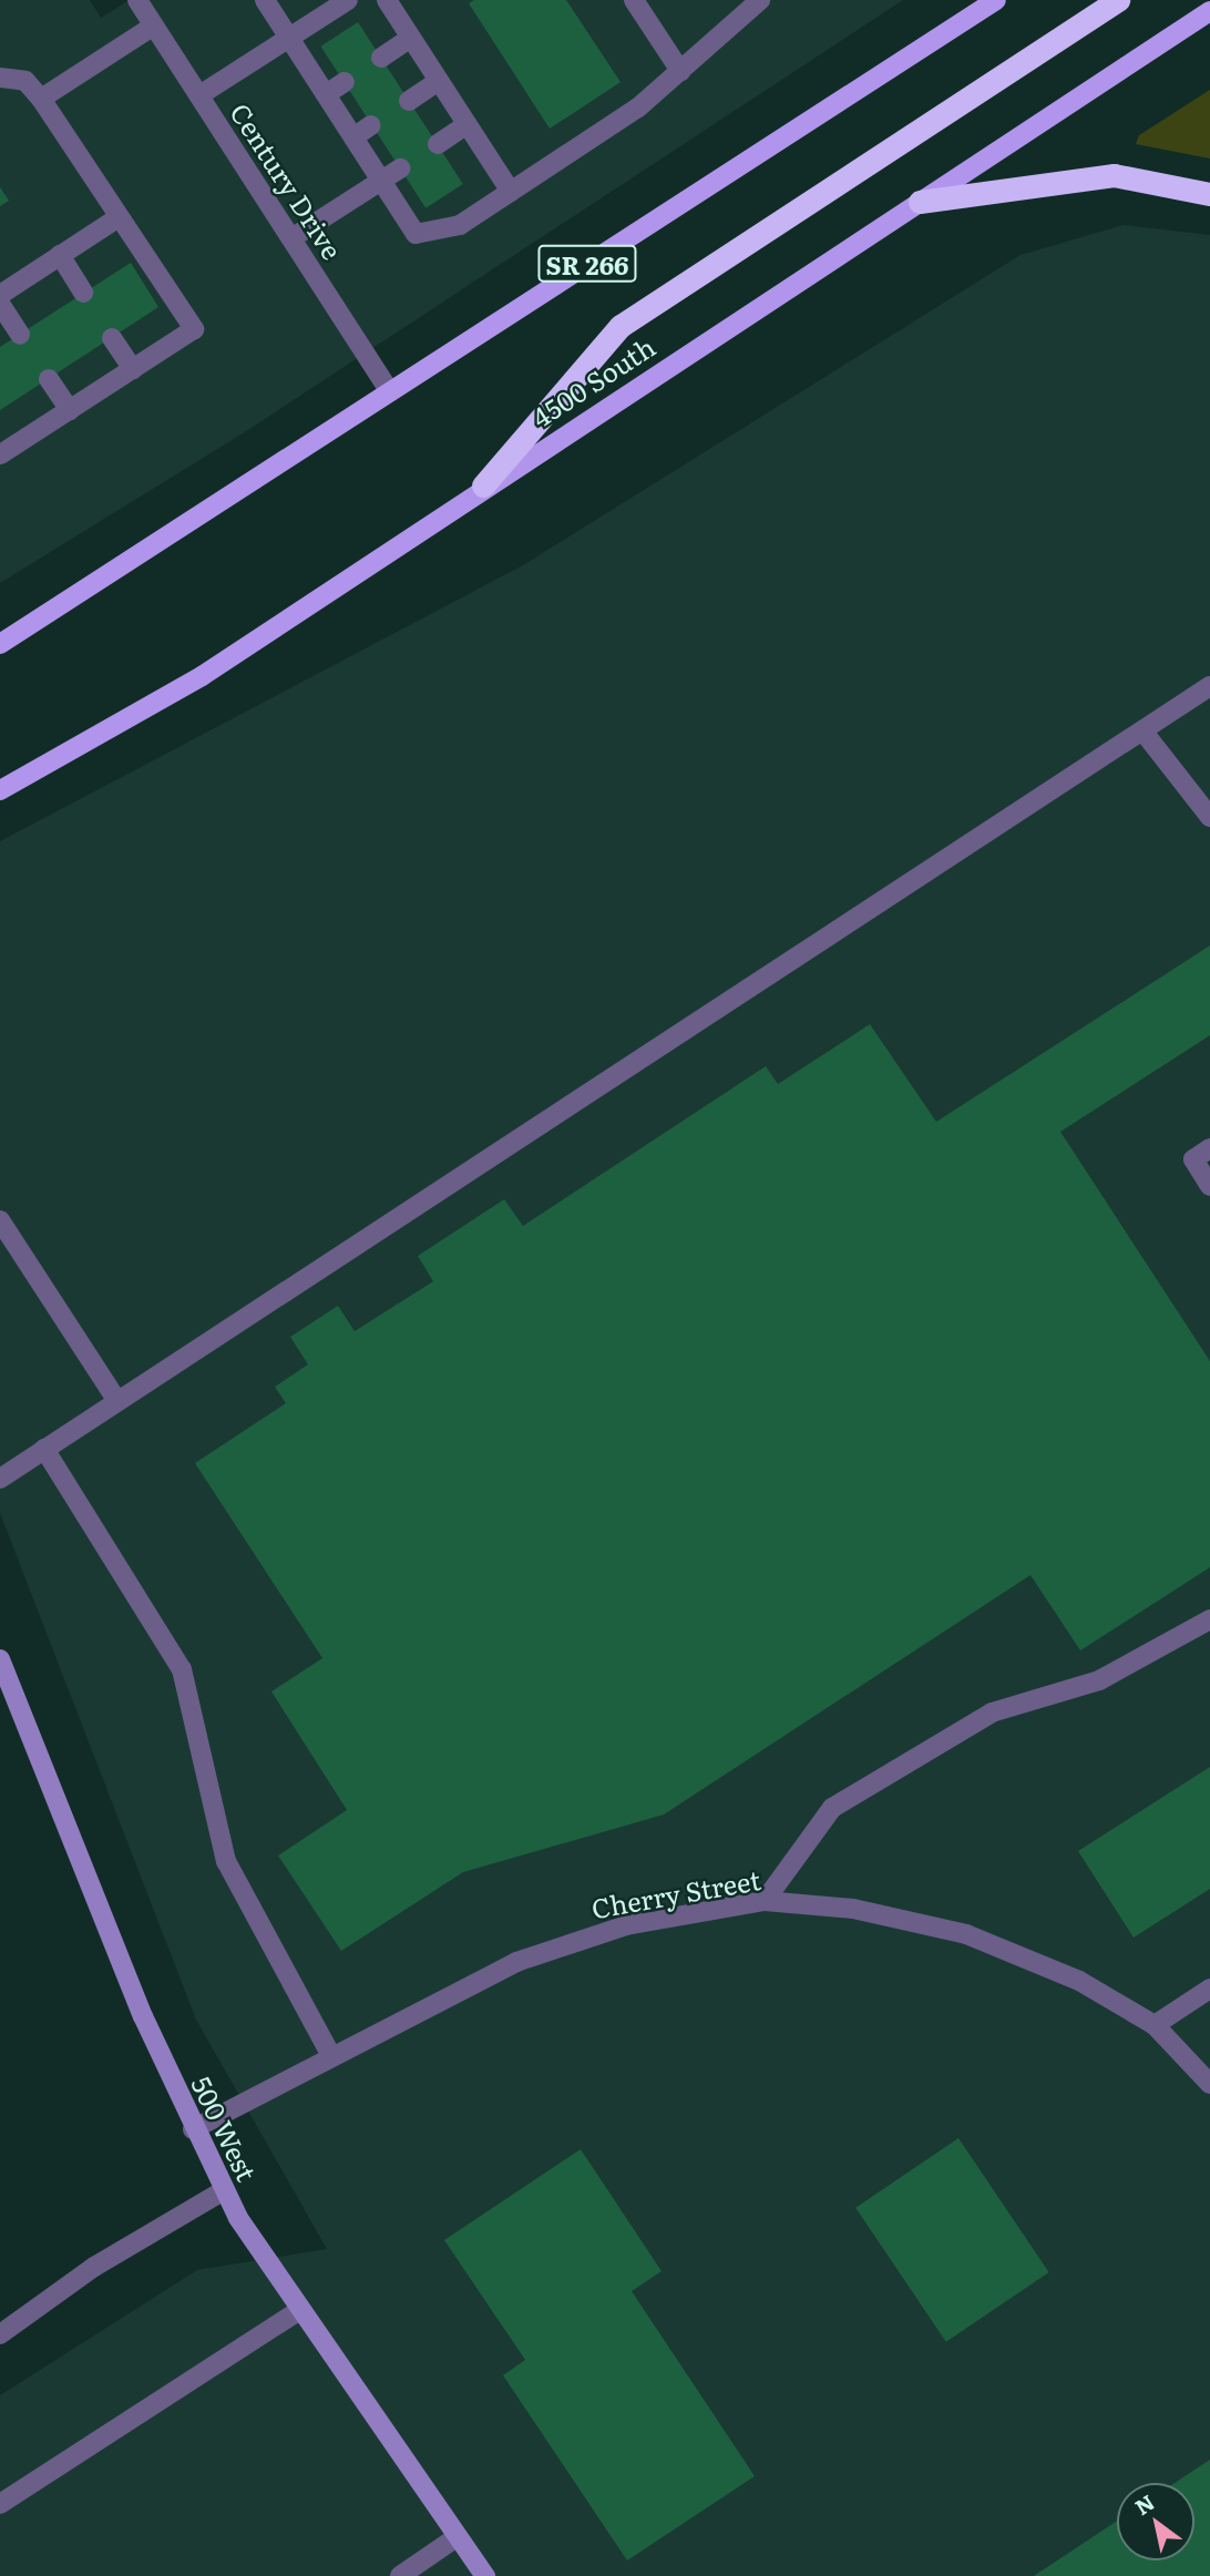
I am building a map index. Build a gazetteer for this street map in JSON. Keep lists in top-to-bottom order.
{
  "streets": {
    "main road": ["SR 266", "4500 South", "500 West"],
    "street": ["Century Drive", "Cherry Street"]
  },
  "crossings": [
    ["Century Drive", "SR 266"],
    ["Cherry Street", "500 West"]
  ],
  "north": "top left"
}
